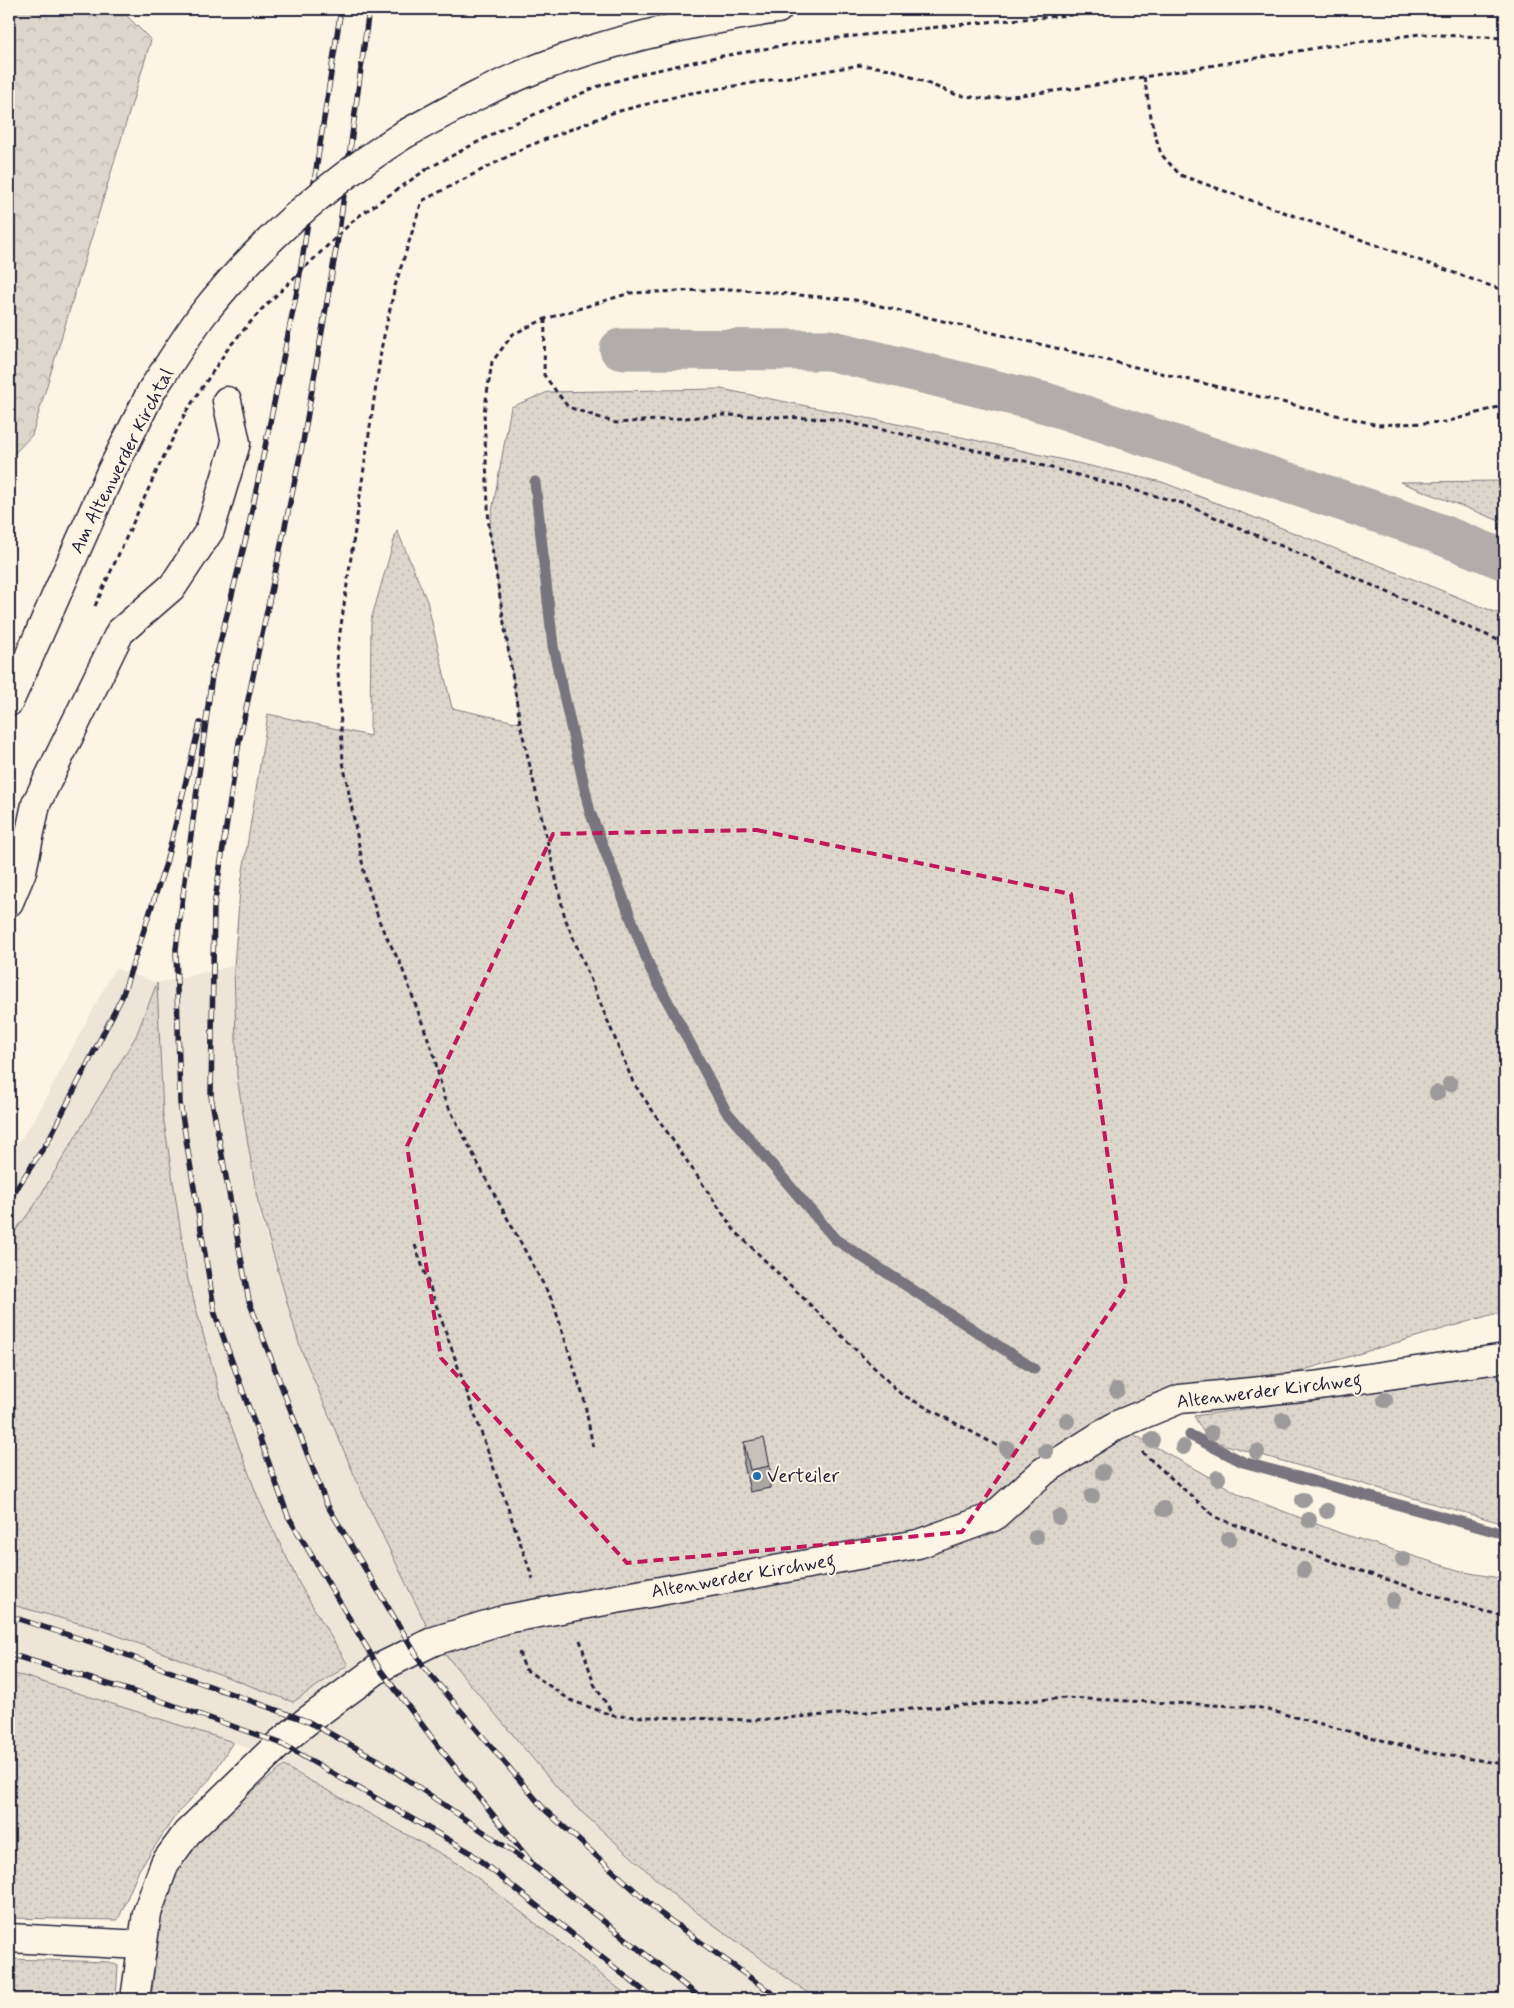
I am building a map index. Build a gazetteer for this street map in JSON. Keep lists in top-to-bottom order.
{
  "streets": {
    "street": ["Am Altenwerder Kirchtal", "Altenwerder Kirchweg"]
  },
  "places": ["Verteiler"]
}
